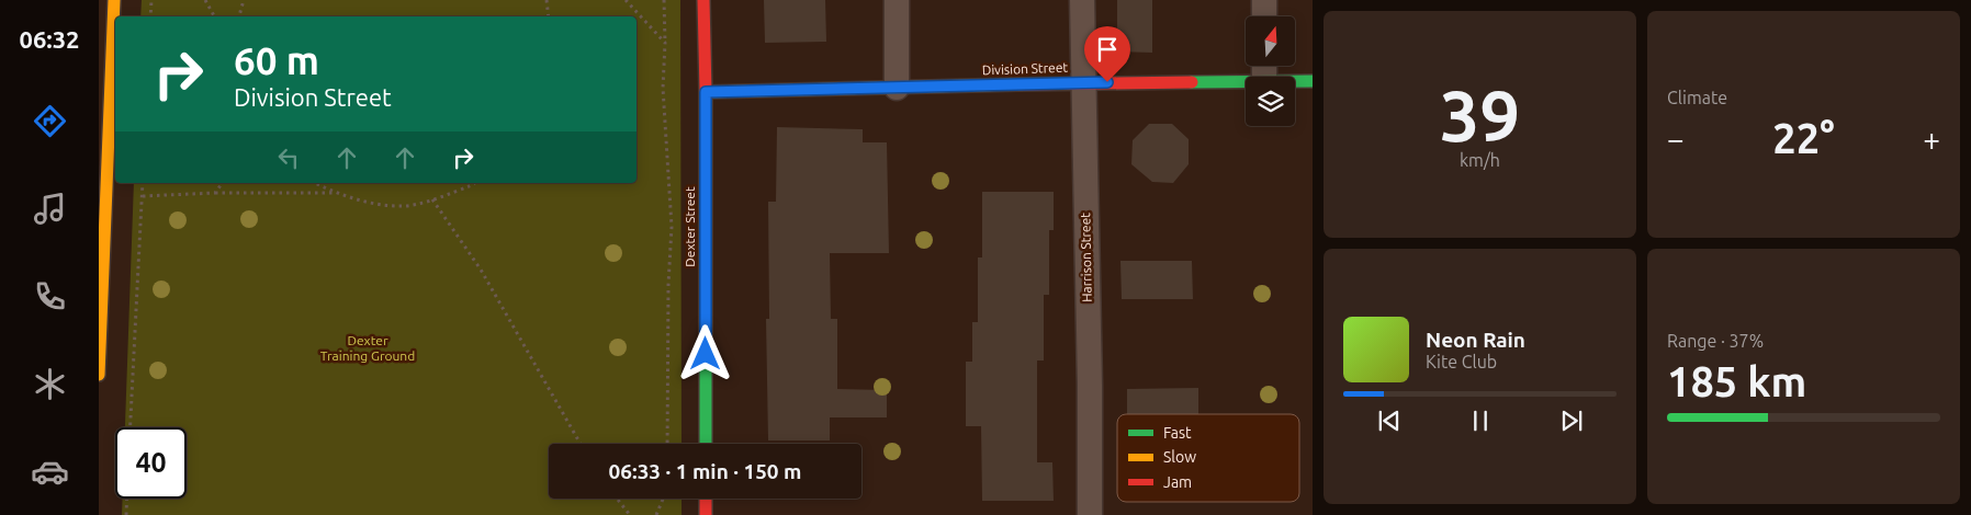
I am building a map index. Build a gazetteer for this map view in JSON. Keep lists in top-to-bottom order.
{
  "streets": {
    "street": ["Division Street", "Dexter Street", "Harrison Street"]
  },
  "crossings": [
    ["Division Street", "Dexter Street"],
    ["Division Street", "Harrison Street"]
  ],
  "parks": ["Dexter Training Ground"],
  "legend": ["Fast", "Slow", "Jam"],
  "north": "top",
  "page": {
    "tabs": "06:32",
    "tile": [
      ["39", "km/h"],
      "Climate",
      ["Range · 37%", "185 km"]
    ],
    "turn": ["60 m", "Division Street"],
    "heat": ["−", "22°", "+"],
    "song": ["Neon Rain", "Kite Club"],
    "limit": "40",
    "trip": "06:33 · 1 min · 150 m"
  }
}
